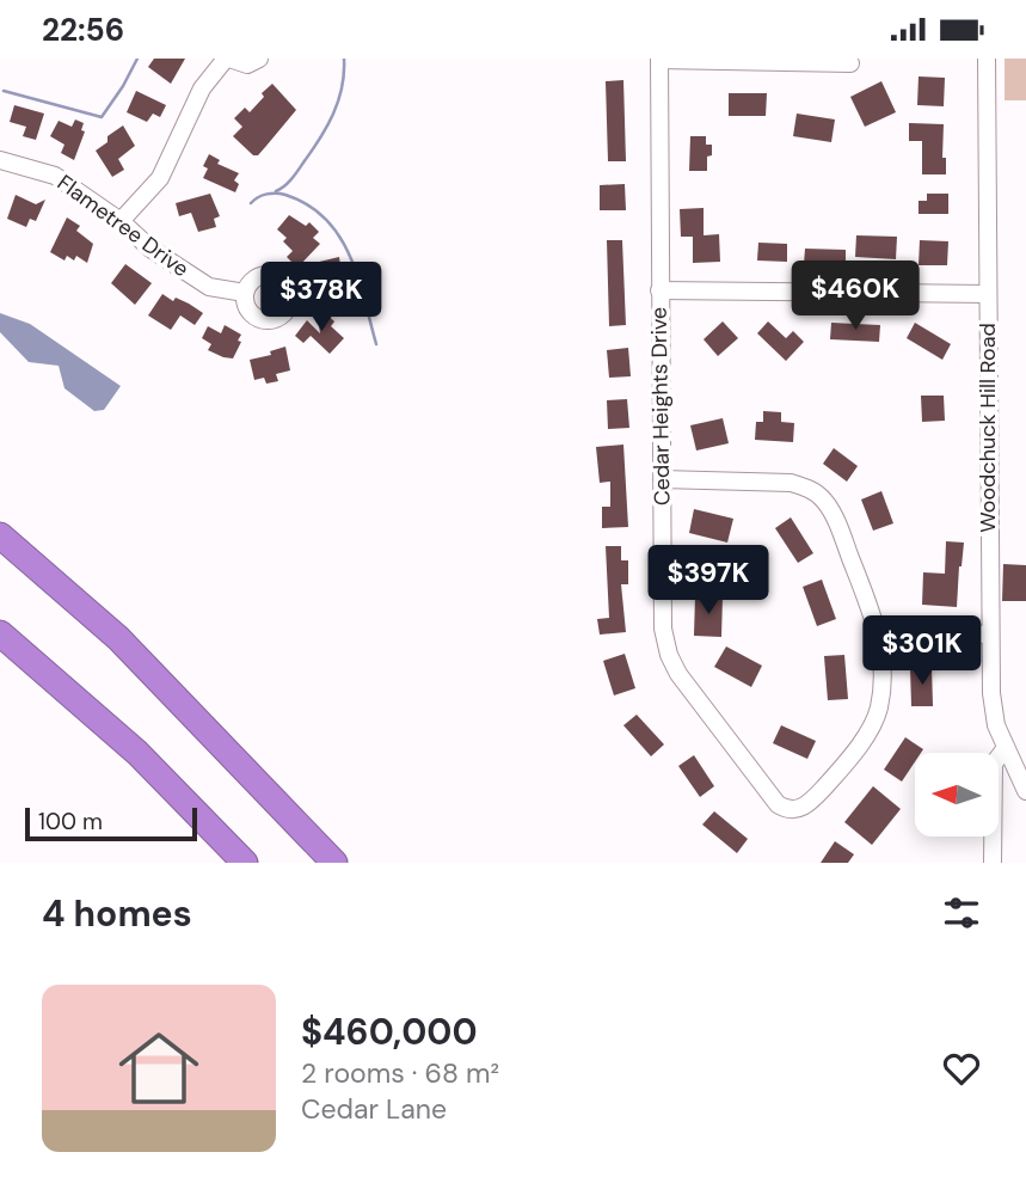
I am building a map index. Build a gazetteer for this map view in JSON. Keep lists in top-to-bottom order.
{
  "streets": {
    "street": ["Flametree Drive", "Cedar Heights Drive", "Woodchuck Hill Road"]
  },
  "scale_bar": "100 m",
  "north": "left",
  "page": {
    "status": "22:56",
    "price": [
      "$460K",
      "$378K",
      "$397K",
      "$301K"
    ],
    "scale": "100 m",
    "heading": "4 homes",
    "list": [
      {
        "name": "$460,000",
        "note": "2 rooms · 68 m² · Cedar Lane"
      }
    ]
  }
}
